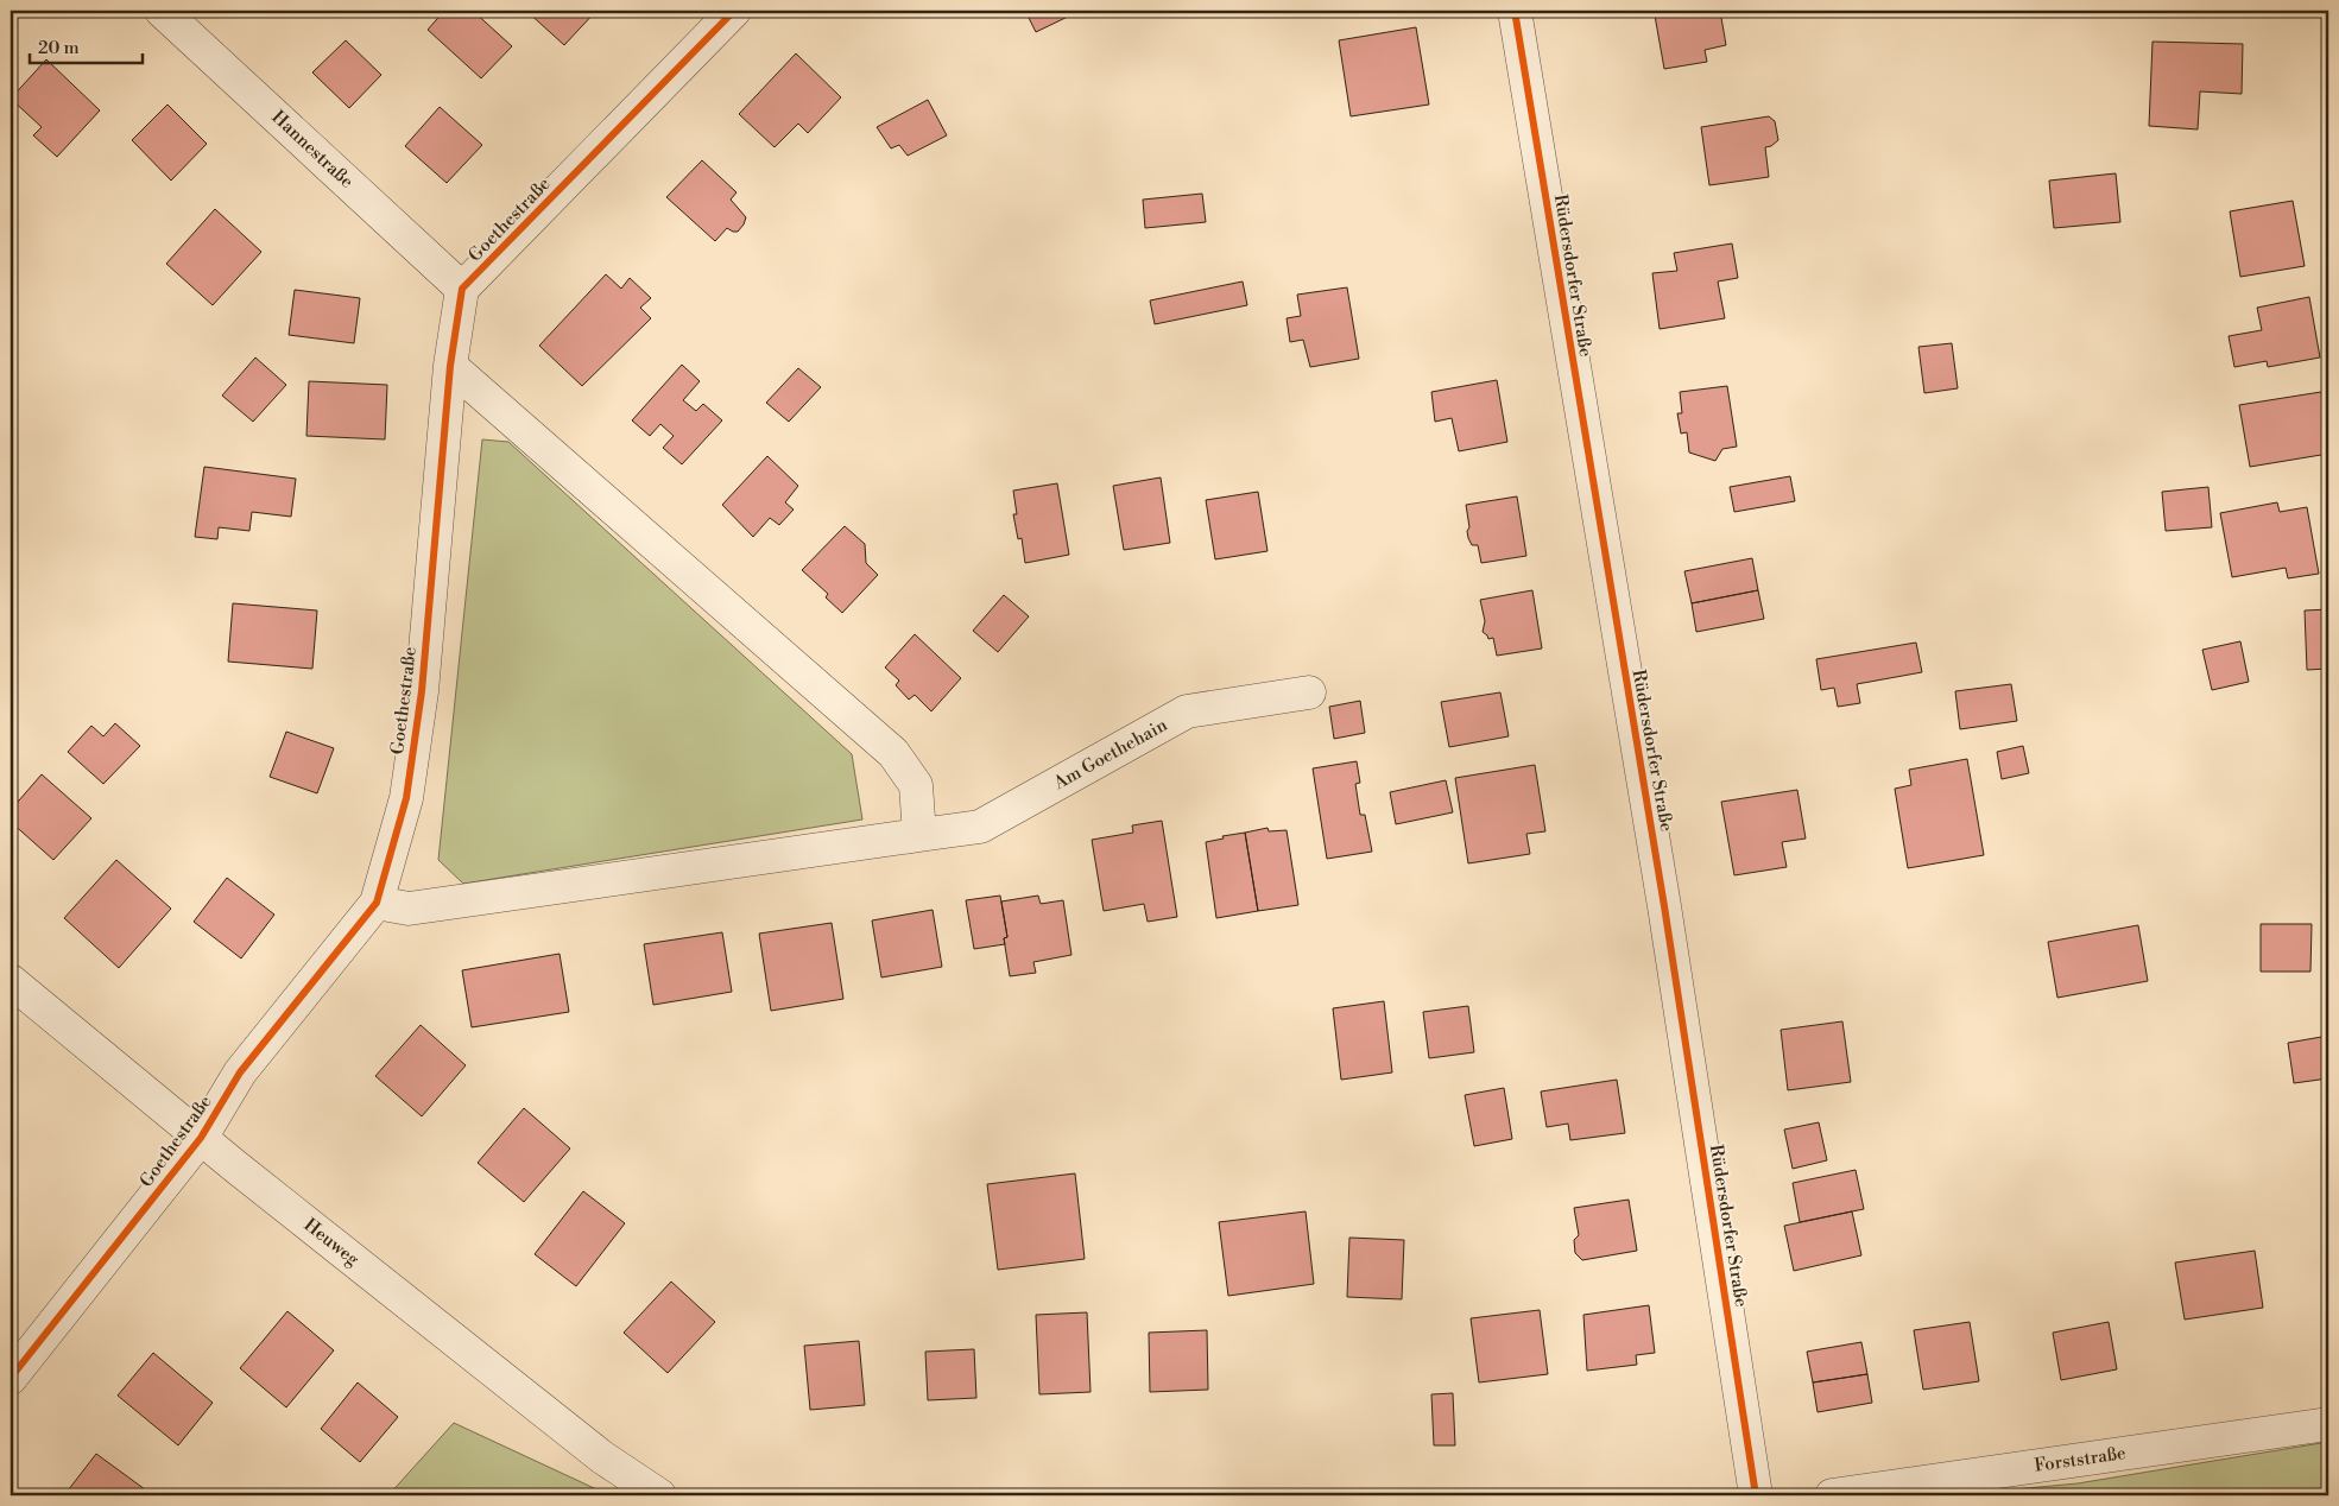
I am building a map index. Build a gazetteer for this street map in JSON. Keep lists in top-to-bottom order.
{
  "streets": {
    "street": [
      "Hannestraße",
      "Goethestraße",
      "Rüdersdorfer Straße",
      "Am Goethehain",
      "Heuweg",
      "Forststraße"
    ]
  },
  "crossings": [
    ["Hannestraße", "Goethestraße"],
    ["Goethestraße", "Heuweg"]
  ],
  "scale_bar": "20 m"
}
